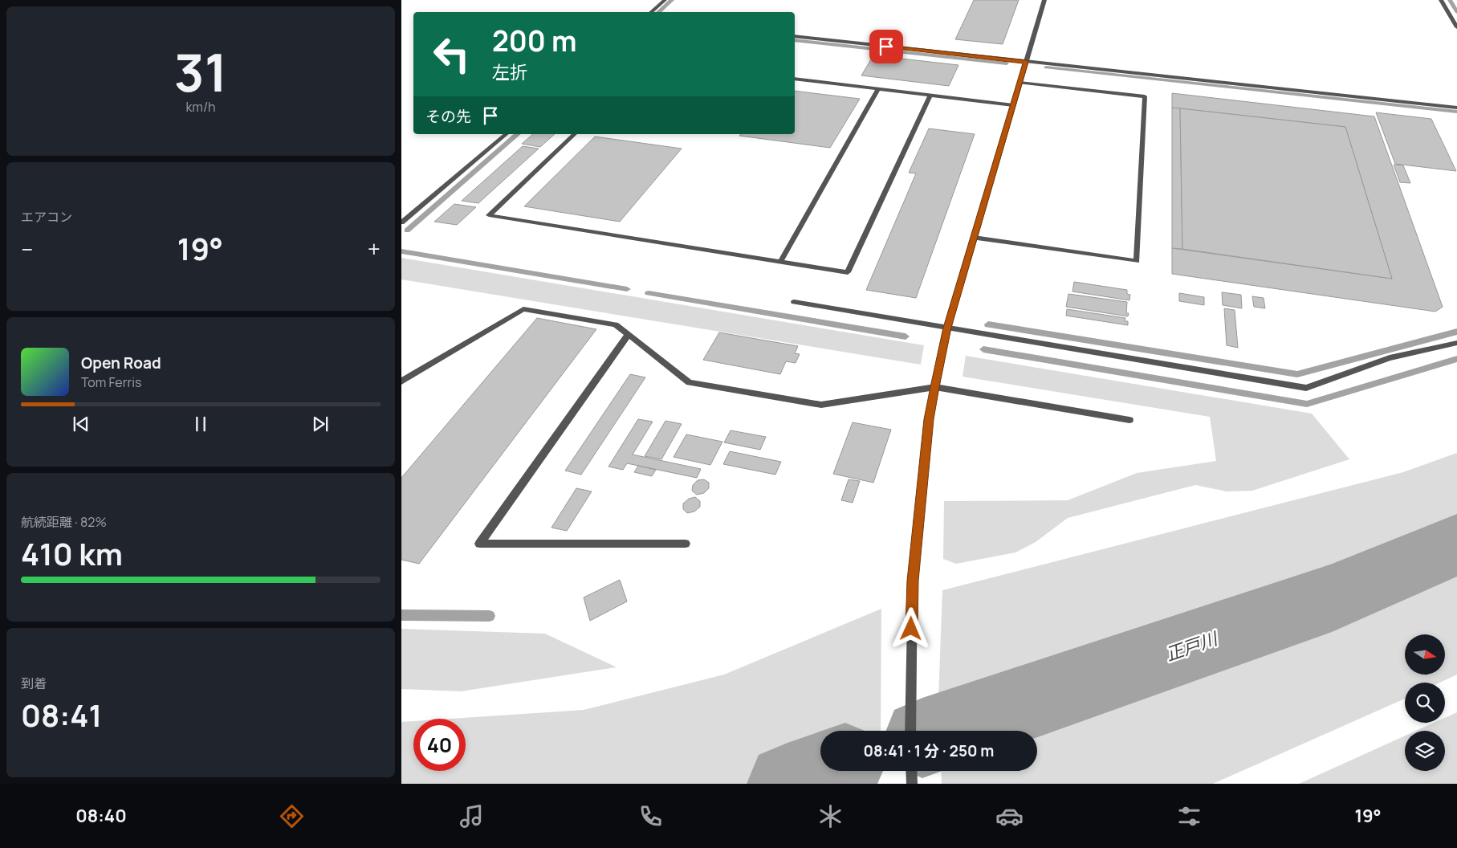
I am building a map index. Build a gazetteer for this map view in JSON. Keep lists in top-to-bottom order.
{
  "water": ["正戸川"],
  "north": "right",
  "page": {
    "tile": [
      ["31", "km/h"],
      "エアコン",
      ["航続距離 · 82%", "410 km"],
      ["到着", "08:41"]
    ],
    "turn": ["200 m", "左折"],
    "then": "その先",
    "heat": ["−", "19°", "+"],
    "song": ["Open Road", "Tom Ferris"],
    "limit": "40",
    "trip": "08:41 · 1 分 · 250 m",
    "tabs": ["08:40", "19°"]
  }
}
